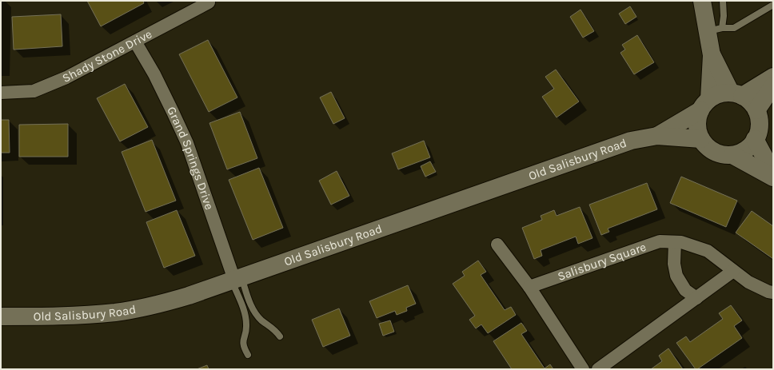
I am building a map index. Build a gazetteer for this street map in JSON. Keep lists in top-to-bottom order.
{
  "streets": {
    "main road": ["Old Salisbury Road"],
    "street": ["Shady Stone Drive", "Grand Springs Drive", "Salisbury Square"]
  },
  "crossings": [
    ["Shady Stone Drive", "Grand Springs Drive"],
    ["Grand Springs Drive", "Old Salisbury Road"]
  ]
}
